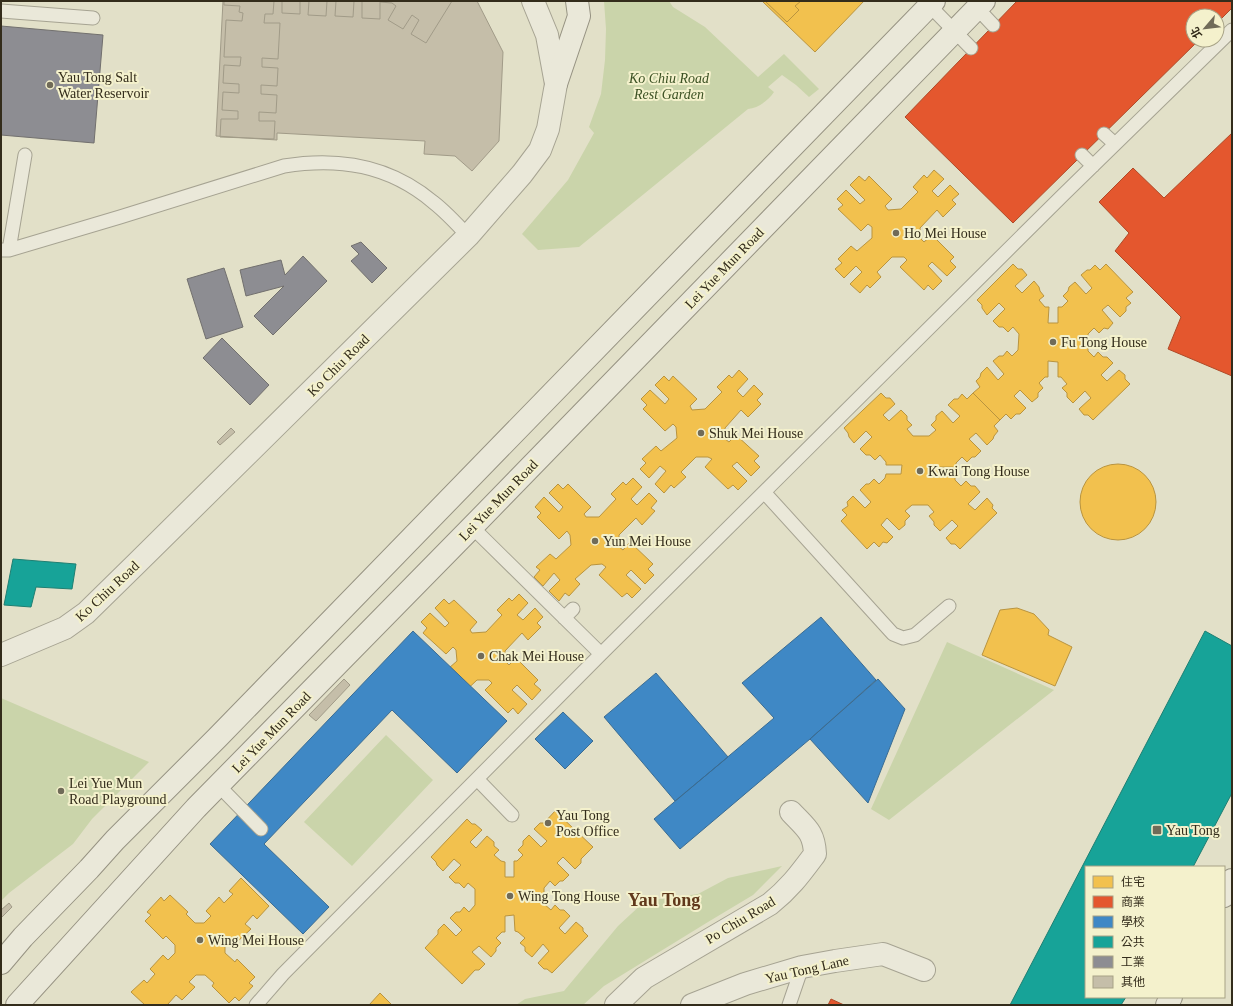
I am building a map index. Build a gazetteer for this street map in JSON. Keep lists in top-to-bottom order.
{
  "streets": {
    "main road": [
      "Lei Yue Mun Road",
      "Ko Chiu Road",
      "Po Chiu Road",
      "Yau Tong Lane"
    ]
  },
  "districts": ["Yau Tong"],
  "parks": ["Ko Chiu Road Rest Garden"],
  "places": {
    "other": [
      "Yau Tong Salt Water Reservoir",
      "Ho Mei House",
      "Fu Tong House",
      "Shuk Mei House",
      "Kwai Tong House",
      "Yun Mei House",
      "Chak Mei House",
      "Lei Yue Mun Road Playground",
      "Yau Tong Post Office",
      "Wing Tong House",
      "Wing Mei House"
    ],
    "transit": ["Yau Tong"]
  },
  "legend": [
    "住宅",
    "商業",
    "學校",
    "公共",
    "工業",
    "其他"
  ],
  "north": "bottom left"
}
